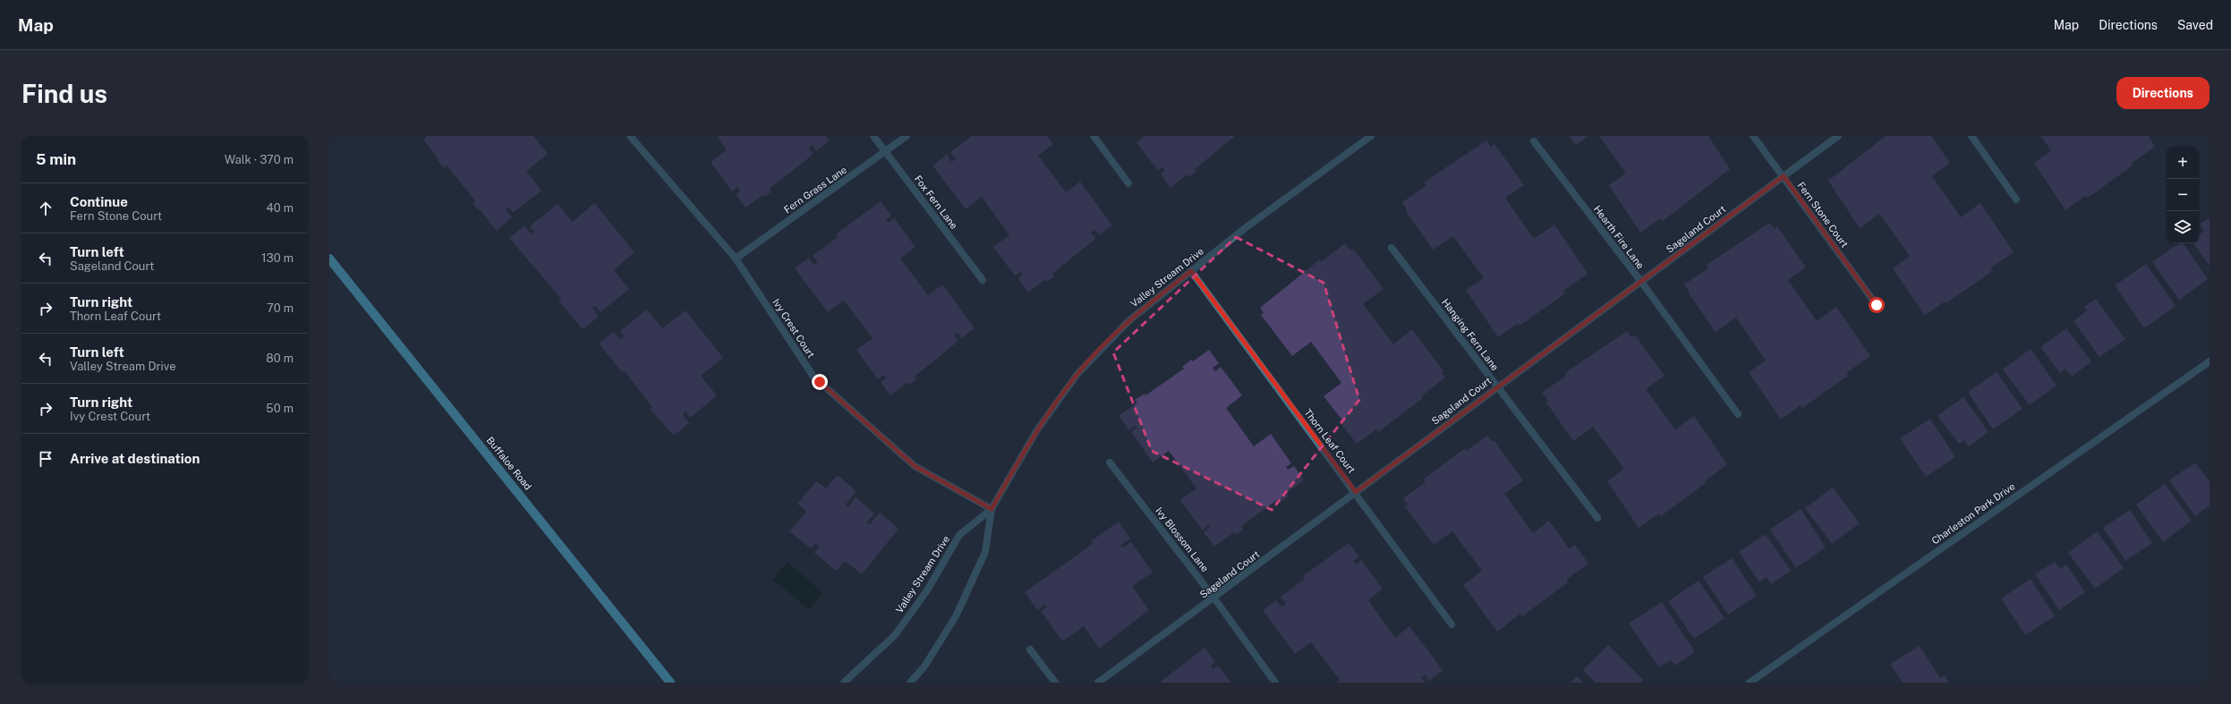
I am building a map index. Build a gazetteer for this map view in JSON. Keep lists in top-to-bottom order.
{
  "streets": {
    "main road": ["Buffaloe Road"],
    "street": [
      "Fern Grass Lane",
      "Fox Fern Lane",
      "Fern Stone Court",
      "Sageland Court",
      "Hearth Fire Lane",
      "Valley Stream Drive",
      "Ivy Crest Court",
      "Hanging Fern Lane",
      "Thorn Leaf Court",
      "Charleston Park Drive",
      "Ivy Blossom Lane"
    ]
  },
  "crossings": [
    ["Fern Grass Lane", "Fox Fern Lane"],
    ["Fern Grass Lane", "Ivy Crest Court"],
    ["Fern Stone Court", "Sageland Court"],
    ["Sageland Court", "Hearth Fire Lane"],
    ["Sageland Court", "Hanging Fern Lane"],
    ["Sageland Court", "Thorn Leaf Court"],
    ["Sageland Court", "Ivy Blossom Lane"],
    ["Valley Stream Drive", "Ivy Crest Court"],
    ["Valley Stream Drive", "Thorn Leaf Court"]
  ],
  "page": {
    "header": "Map",
    "nav": ["Map", "Directions", "Saved"],
    "buttons": "Directions",
    "title": "Find us",
    "heading": ["5 min", "Walk · 370 m"],
    "map_buttons": ["+", "−"],
    "list": [
      ["Continue", "Fern Stone Court", "40 m"],
      ["Turn left", "Sageland Court", "130 m"],
      ["Turn right", "Thorn Leaf Court", "70 m"],
      ["Turn left", "Valley Stream Drive", "80 m"],
      ["Turn right", "Ivy Crest Court", "50 m"],
      "Arrive at destination"
    ]
  }
}
